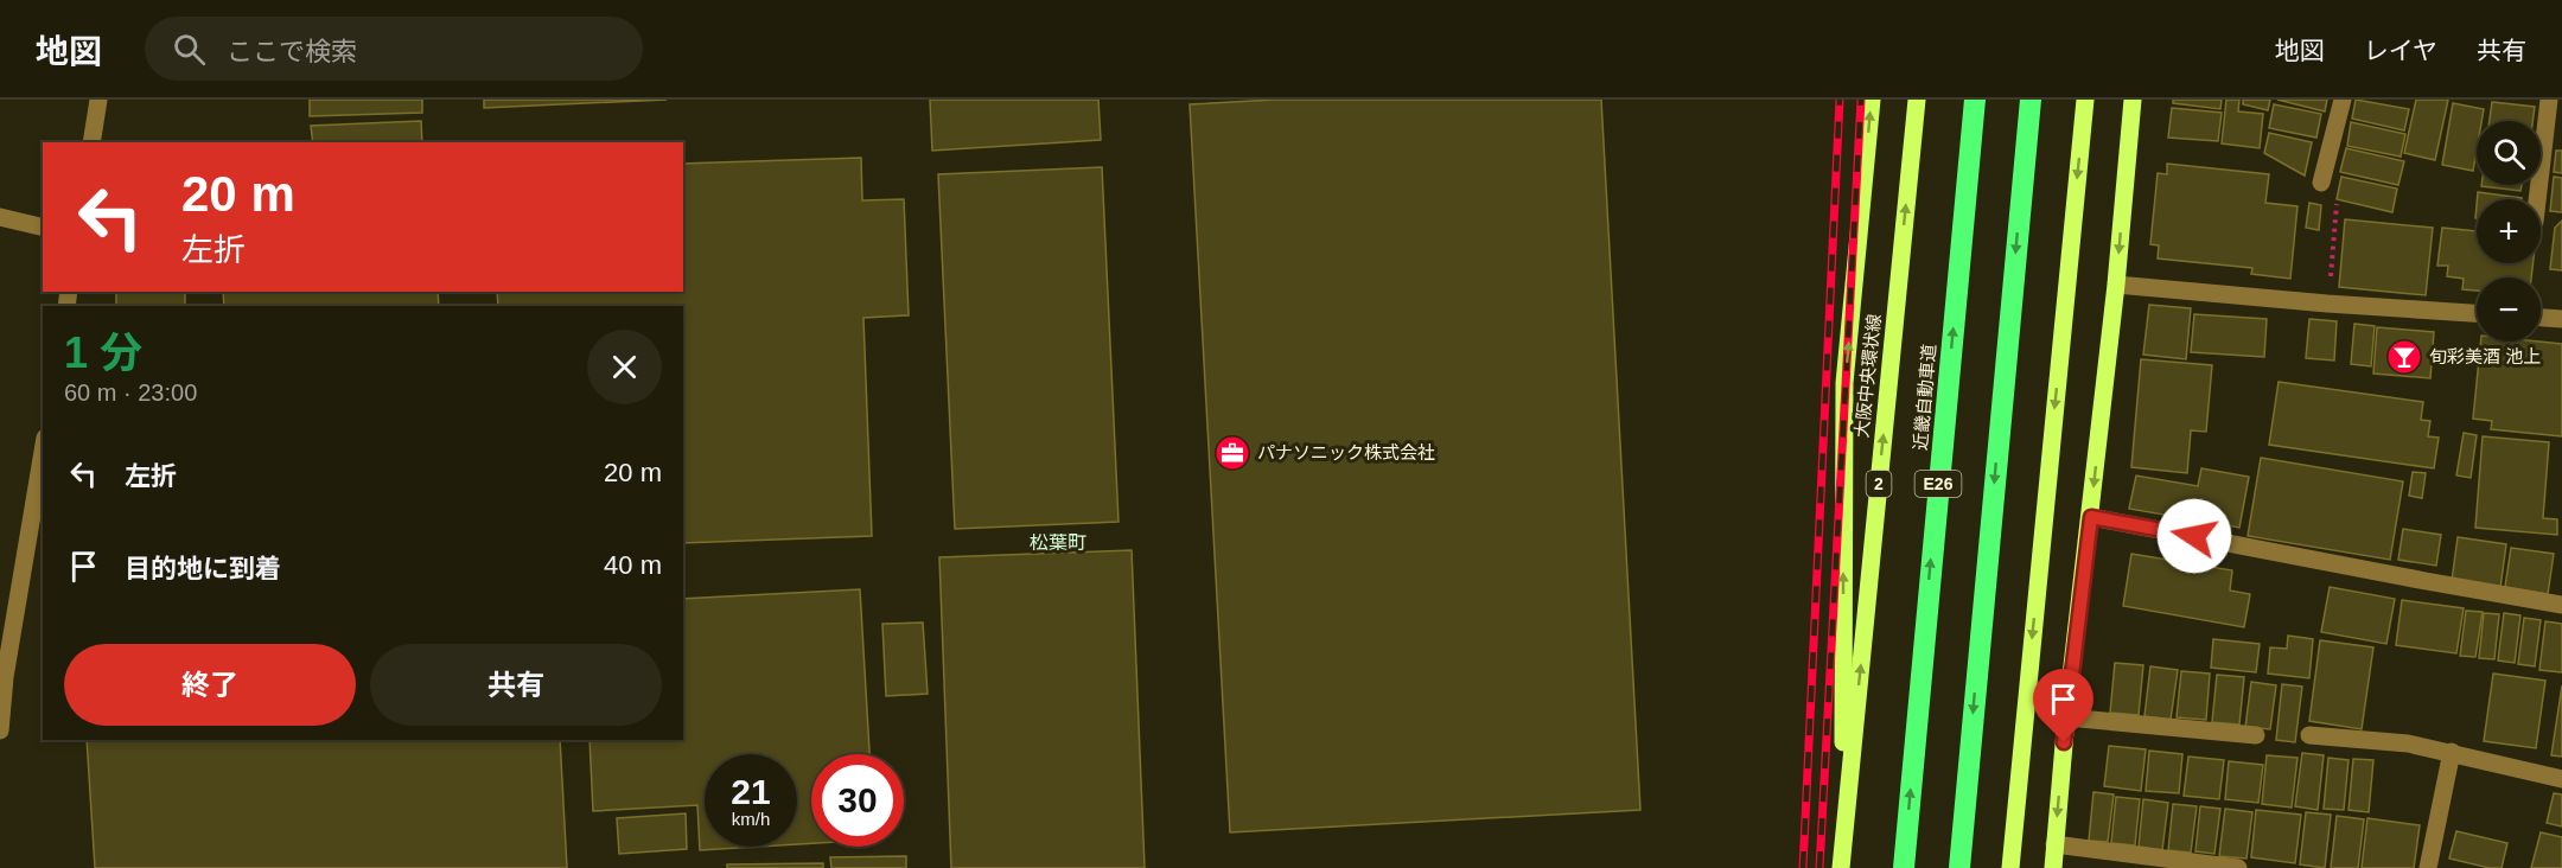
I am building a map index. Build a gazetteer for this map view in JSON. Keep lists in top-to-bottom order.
{
  "streets": {
    "highway": ["近畿自動車道", "E26"],
    "main road": ["大阪中央環状線", "2"]
  },
  "districts": ["松葉町"],
  "places": {
    "bar": ["旬彩美酒 池上"],
    "office": ["パナソニック株式会社"]
  },
  "page": {
    "header": "地図",
    "search": "ここで検索",
    "nav": ["地図", "レイヤ", "共有"],
    "map_buttons": ["+", "−"],
    "turn": ["20 m", "左折"],
    "heading": ["1 分", "60 m · 23:00"],
    "list": [
      {
        "name": "左折",
        "value": "20 m"
      },
      {
        "name": "目的地に到着",
        "value": "40 m"
      }
    ],
    "buttons": ["終了", "共有"],
    "speed": "21 km/h",
    "limit": "30"
  }
}
